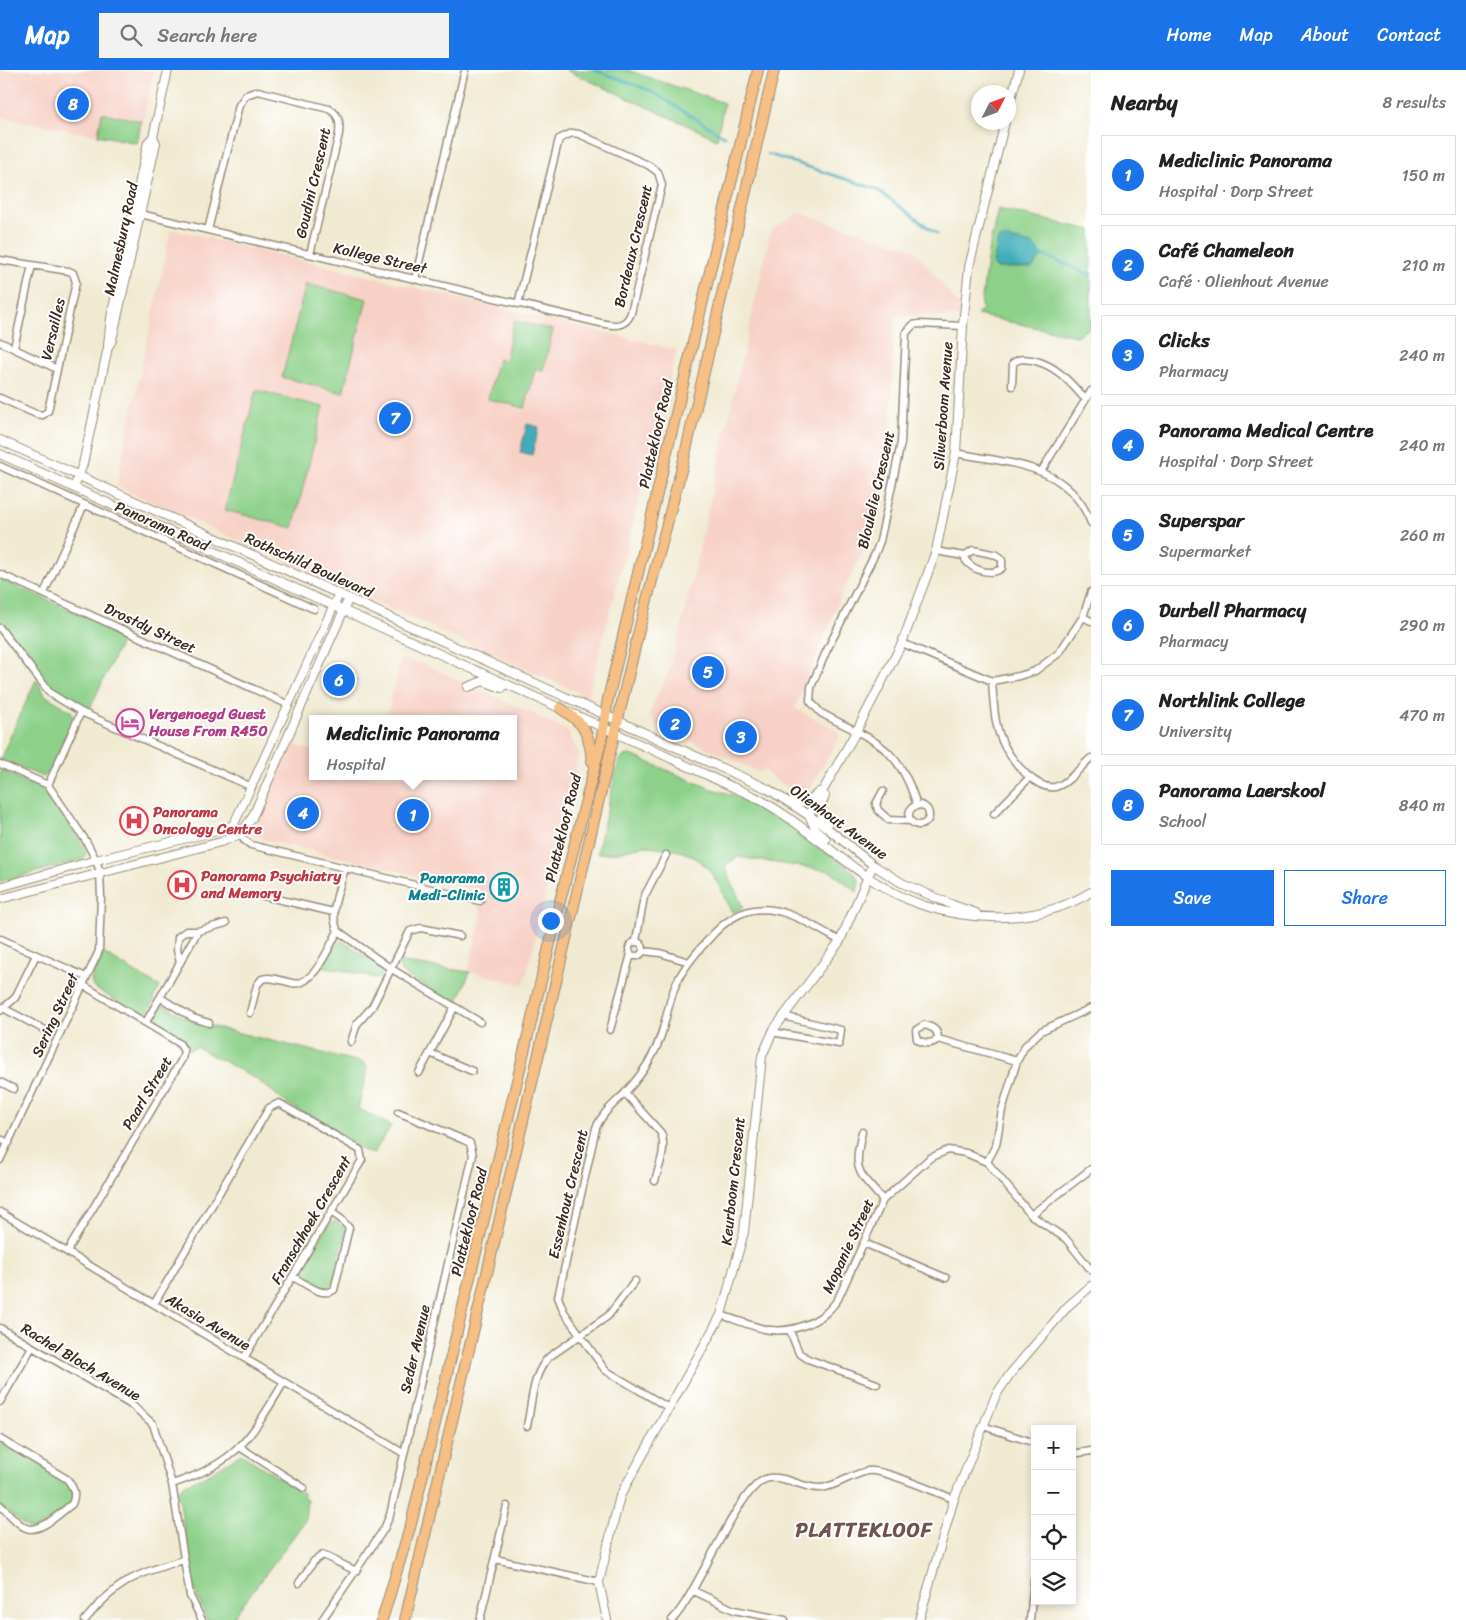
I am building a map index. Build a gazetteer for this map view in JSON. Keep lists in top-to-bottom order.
{
  "streets": {
    "main road": ["Plattekloof Road"],
    "street": [
      "Goudini Crescent",
      "Malmesbury Road",
      "Bordeaux Crescent",
      "Kollege Street",
      "Versailles",
      "Silwerboom Avenue",
      "Bloulelie Crescent",
      "Panorama Road",
      "Rothschild Boulevard",
      "Drostdy Street",
      "Olienhout Avenue",
      "Sering Street",
      "Paarl Street",
      "Keurboom Crescent",
      "Essenhout Crescent",
      "Franschhoek Crescent",
      "Mopanie Street",
      "Akasia Avenue",
      "Seder Avenue",
      "Rachel Bloch Avenue"
    ]
  },
  "crossings": [
    ["Goudini Crescent", "Kollege Street"],
    ["Malmesbury Road", "Kollege Street"],
    ["Malmesbury Road", "Rothschild Boulevard"],
    ["Bordeaux Crescent", "Kollege Street"],
    ["Silwerboom Avenue", "Bloulelie Crescent"],
    ["Silwerboom Avenue", "Olienhout Avenue"],
    ["Plattekloof Road", "Rothschild Boulevard"],
    ["Plattekloof Road", "Olienhout Avenue"],
    ["Rothschild Boulevard", "Olienhout Avenue"],
    ["Olienhout Avenue", "Keurboom Crescent"],
    ["Sering Street", "Paarl Street"],
    ["Paarl Street", "Akasia Avenue"],
    ["Keurboom Crescent", "Essenhout Crescent"],
    ["Keurboom Crescent", "Mopanie Street"],
    ["Franschhoek Crescent", "Akasia Avenue"],
    ["Akasia Avenue", "Seder Avenue"]
  ],
  "districts": ["PLATTEKLOOF"],
  "places": {
    "hotel": ["Vergenoegd Guest House From R450"],
    "hospital": ["Panorama Oncology Centre", "Panorama Psychiatry and Memory"],
    "building": ["Panorama Medi-Clinic"]
  },
  "north": "top right",
  "page": {
    "header": "Map",
    "search": "Search here",
    "nav": [
      "Home",
      "Map",
      "About",
      "Contact"
    ],
    "heading": ["Nearby", "8 results"],
    "pins": [
      "8",
      "7",
      "5",
      "6",
      "2",
      "3",
      "4",
      "1"
    ],
    "list": [
      {
        "mark": "1",
        "name": "Mediclinic Panorama",
        "note": "Hospital · Dorp Street",
        "value": "150 m"
      },
      {
        "mark": "2",
        "name": "Café Chameleon",
        "note": "Café · Olienhout Avenue",
        "value": "210 m"
      },
      {
        "mark": "3",
        "name": "Clicks",
        "note": "Pharmacy",
        "value": "240 m"
      },
      {
        "mark": "4",
        "name": "Panorama Medical Centre",
        "note": "Hospital · Dorp Street",
        "value": "240 m"
      },
      {
        "mark": "5",
        "name": "Superspar",
        "note": "Supermarket",
        "value": "260 m"
      },
      {
        "mark": "6",
        "name": "Durbell Pharmacy",
        "note": "Pharmacy",
        "value": "290 m"
      },
      {
        "mark": "7",
        "name": "Northlink College",
        "note": "University",
        "value": "470 m"
      },
      {
        "mark": "8",
        "name": "Panorama Laerskool",
        "note": "School",
        "value": "840 m"
      }
    ],
    "popup": ["Mediclinic Panorama", "Hospital"],
    "buttons": ["Save", "Share"],
    "map_buttons": ["+", "−"]
  }
}
